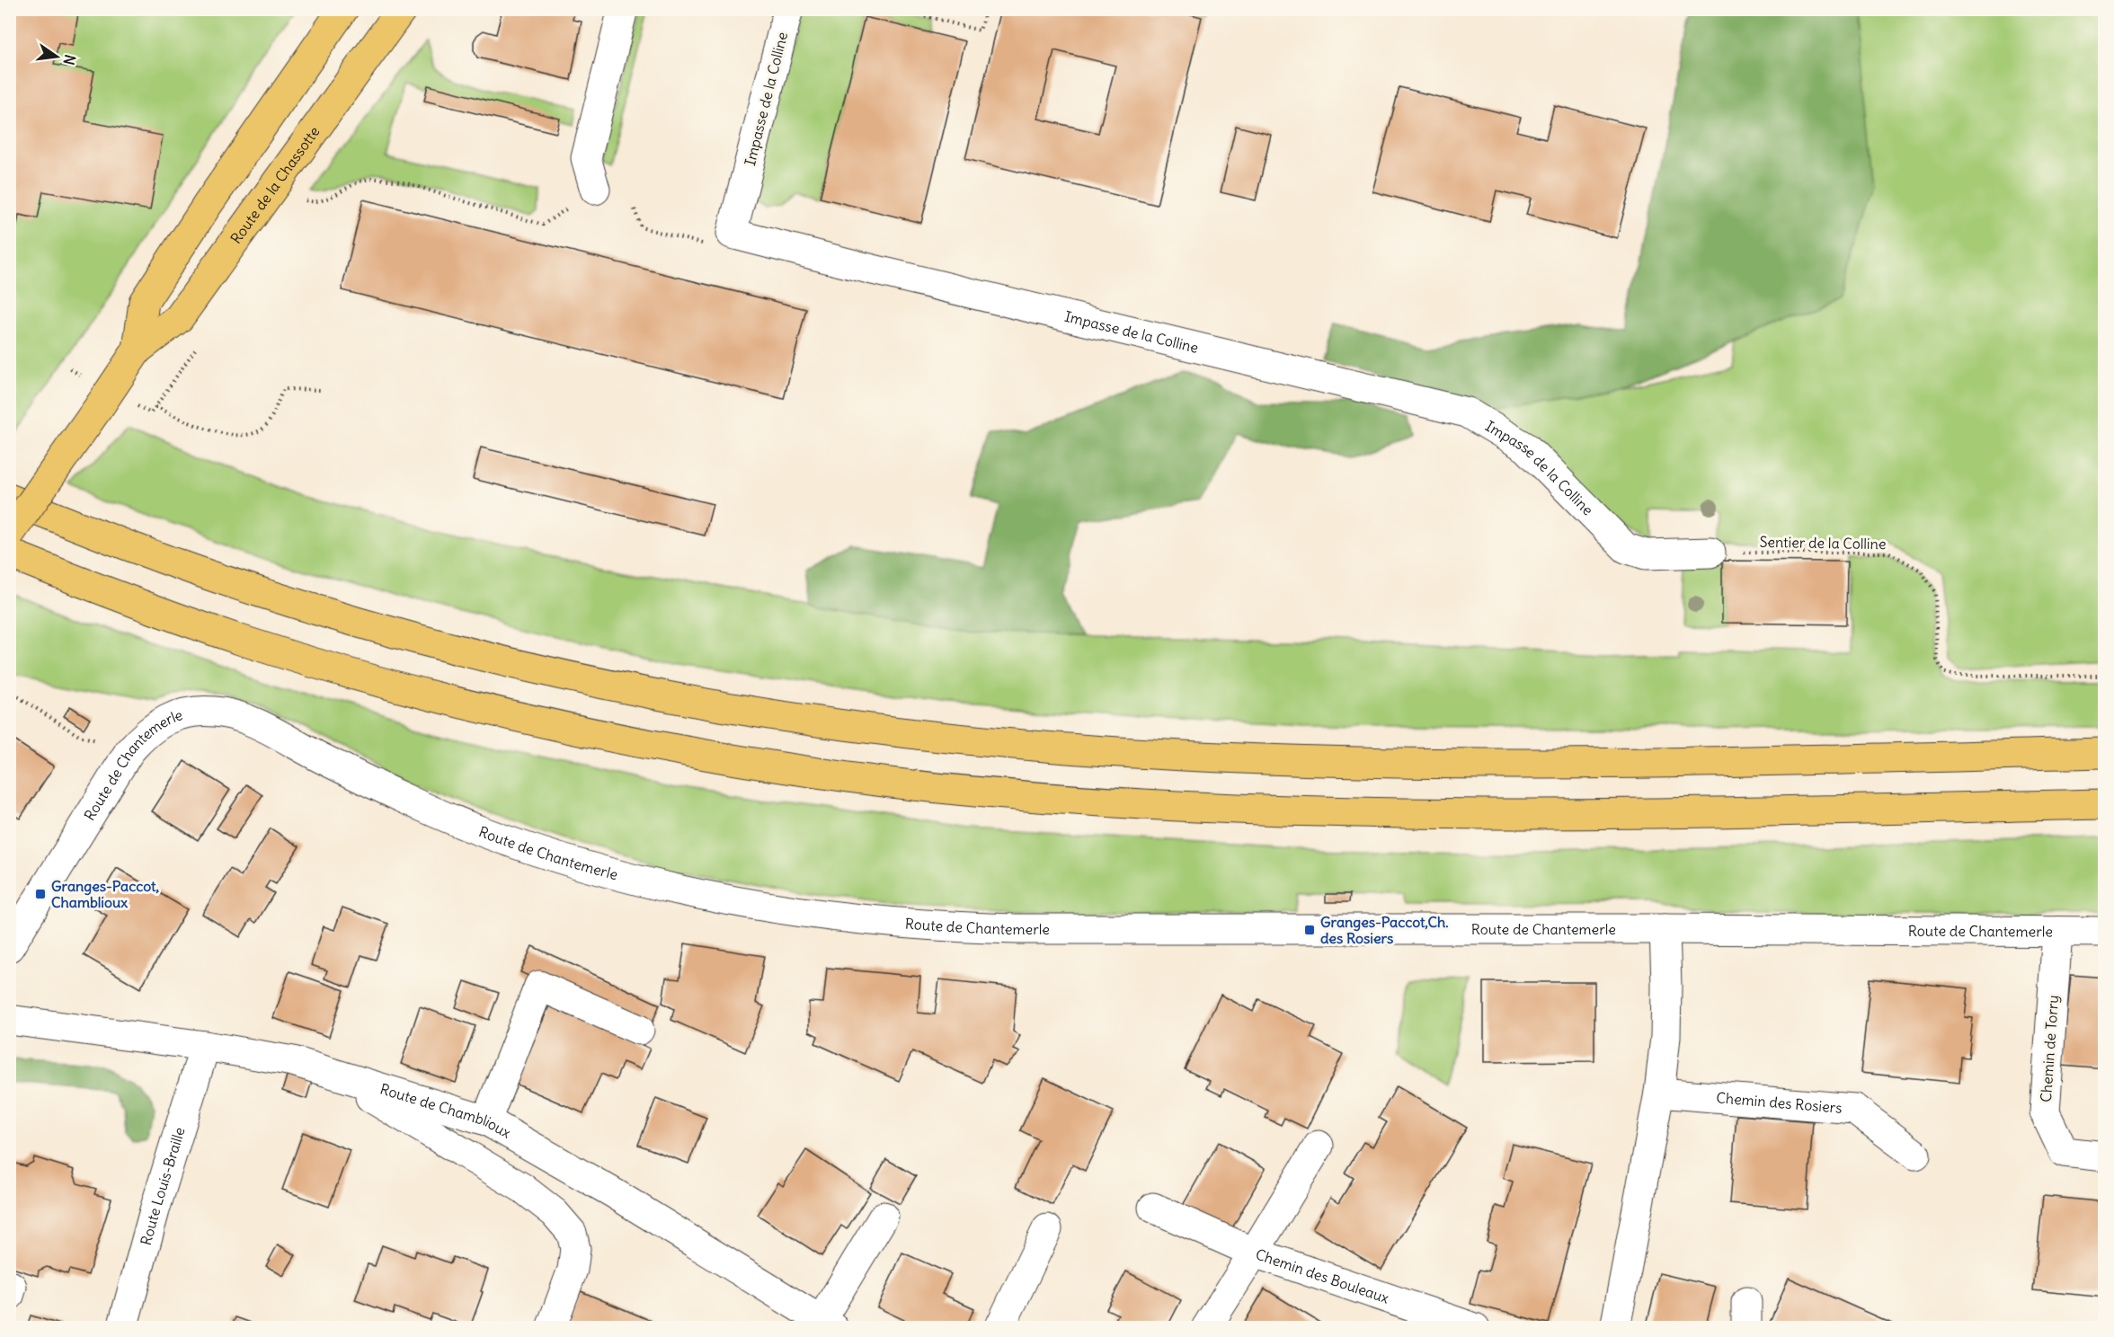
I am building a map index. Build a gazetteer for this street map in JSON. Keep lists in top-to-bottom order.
{
  "streets": {
    "main road": ["Route de la Chassotte"],
    "street": [
      "Impasse de la Colline",
      "Route de Chantemerle",
      "Chemin de Torry",
      "Chemin des Rosiers",
      "Route de Chamblioux",
      "Route Louis-Braille",
      "Chemin des Bouleaux"
    ],
    "path": ["Sentier de la Colline"]
  },
  "crossings": [
    ["Impasse de la Colline", "Sentier de la Colline"],
    ["Route de Chantemerle", "Chemin de Torry"],
    ["Route de Chamblioux", "Route Louis-Braille"]
  ],
  "places": {
    "transit": ["Granges-Paccot, Chamblioux", "Granges-Paccot,Ch. des Rosiers"]
  },
  "north": "right"
}
